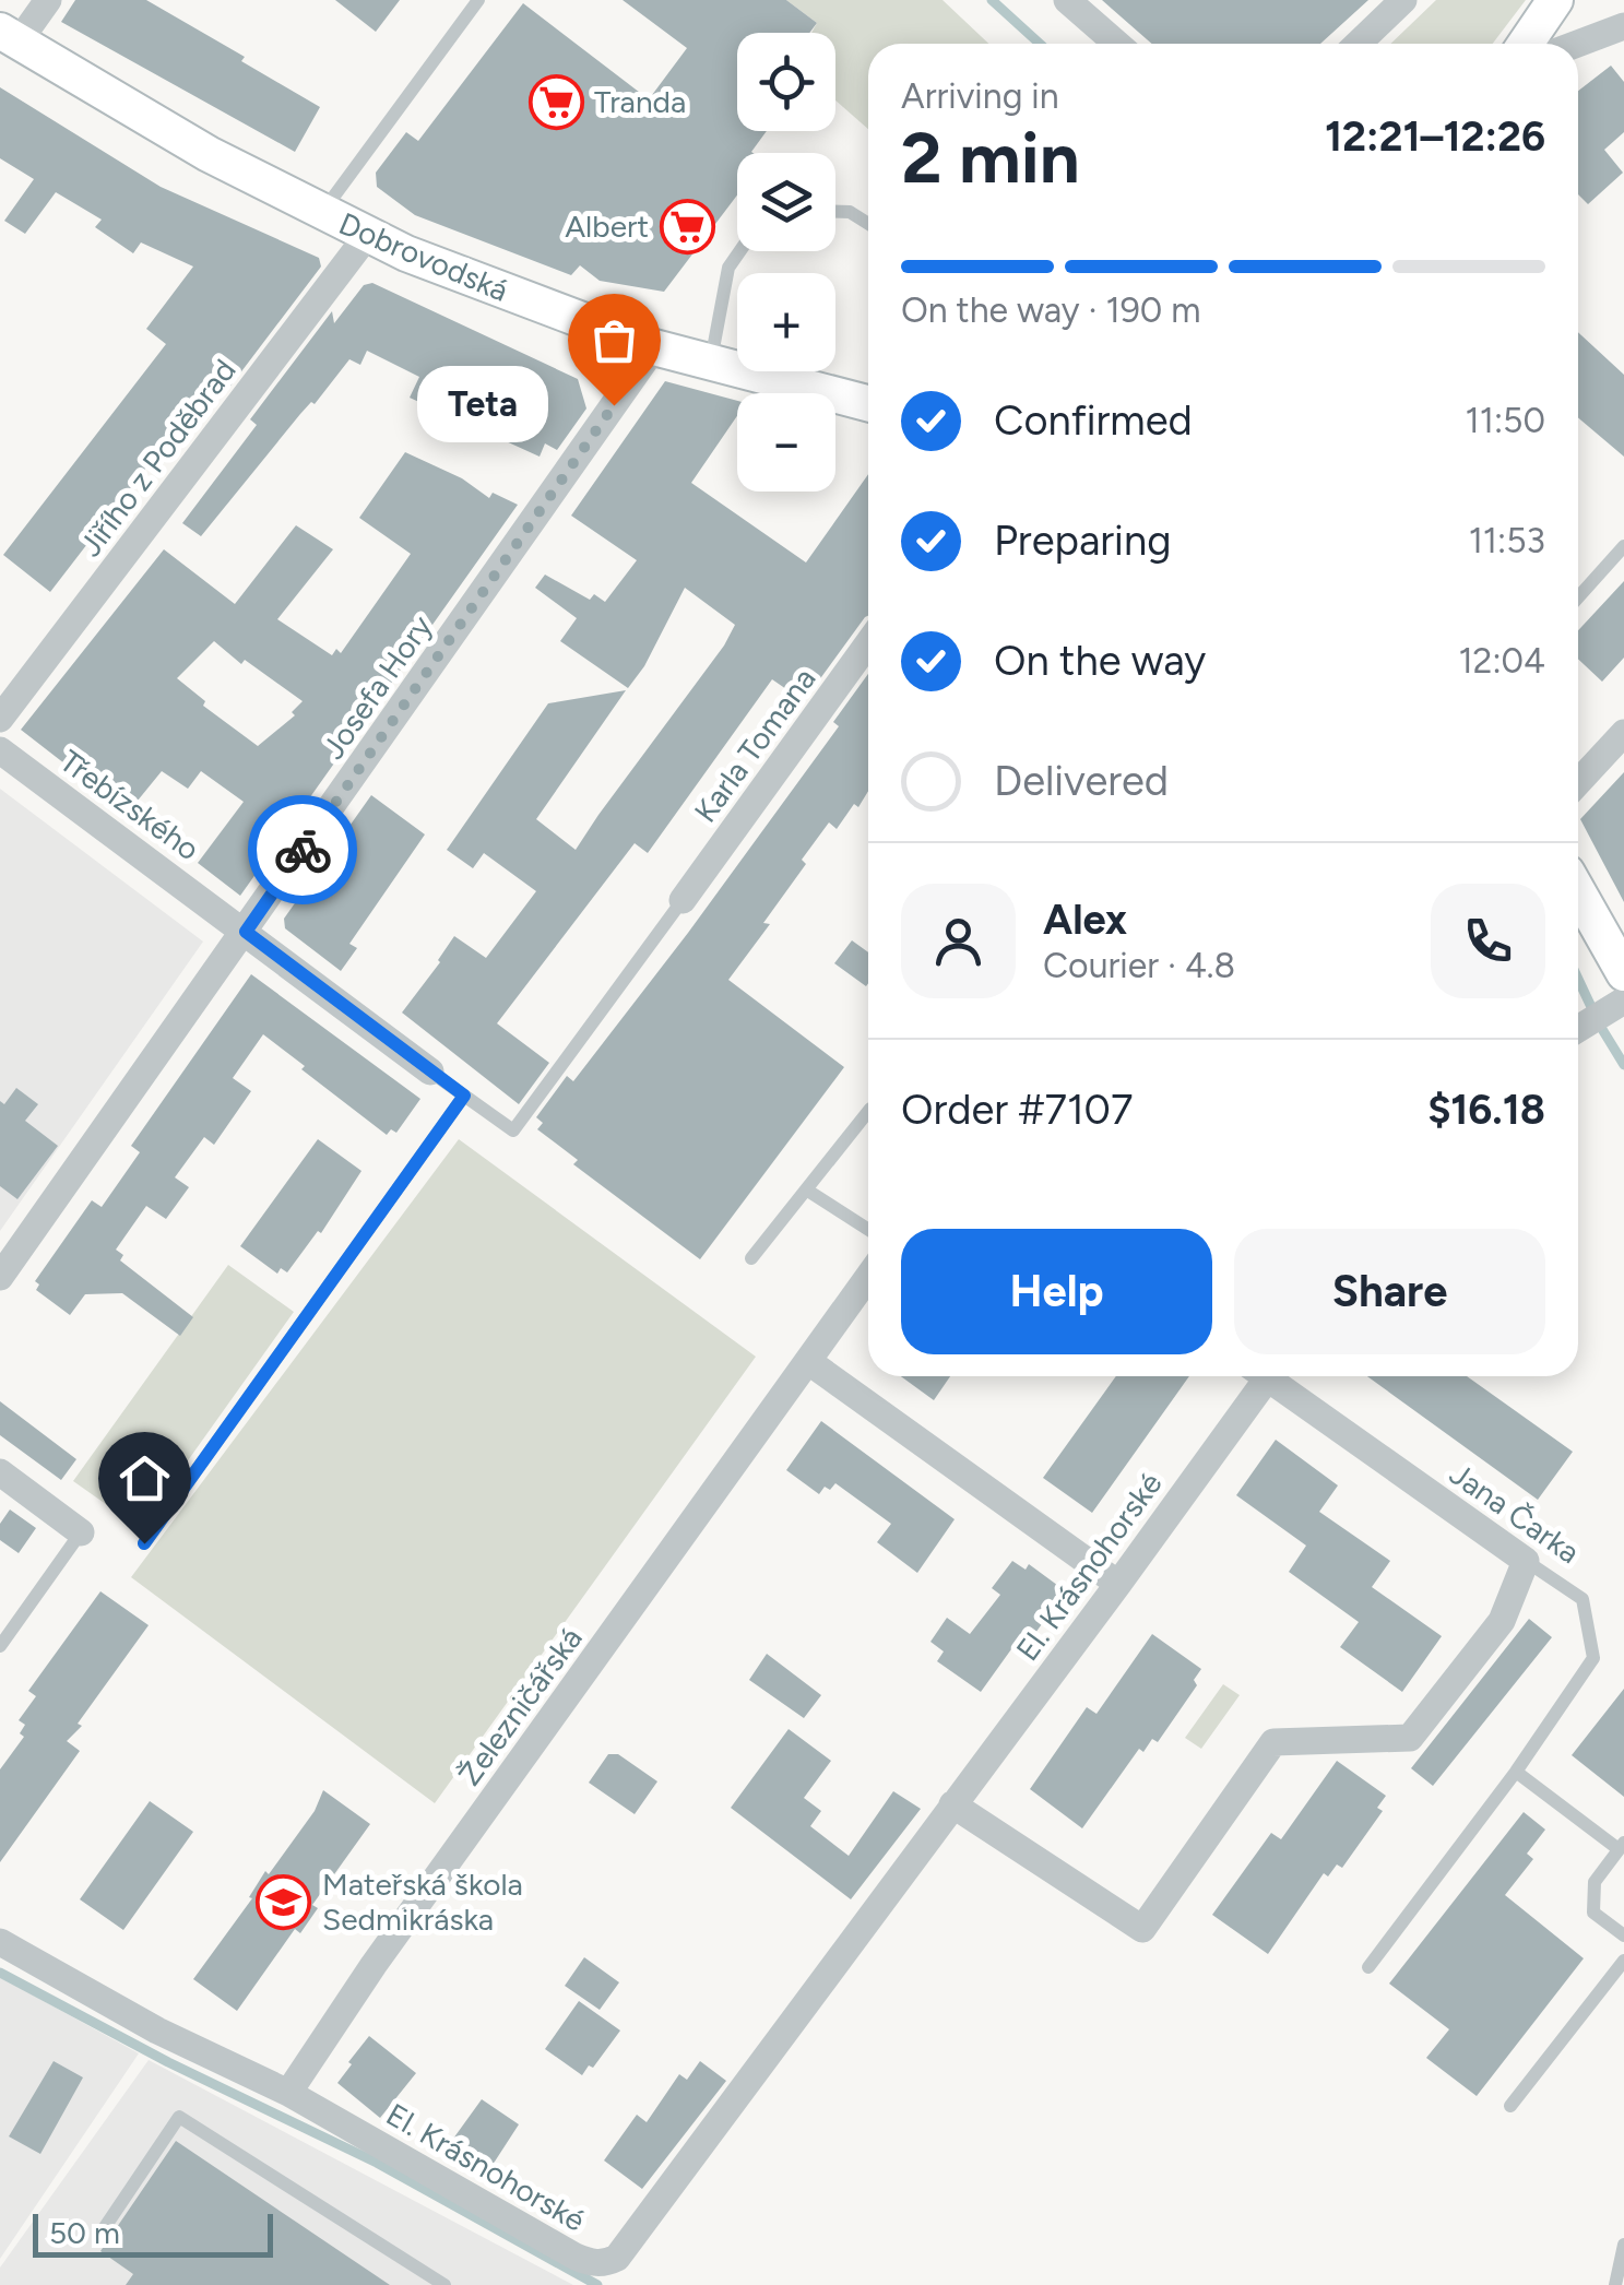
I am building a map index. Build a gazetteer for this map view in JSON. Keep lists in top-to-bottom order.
{
  "streets": {
    "street": [
      "Dobrovodská",
      "Jiřího z Poděbrad",
      "Josefa Hory",
      "Karla Tomana",
      "Třebízského",
      "Jana Čarka",
      "El. Krásnohorské",
      "Železničářská"
    ]
  },
  "crossings": [
    ["Dobrovodská", "Jiřího z Poděbrad"],
    ["Dobrovodská", "Josefa Hory"],
    ["Josefa Hory", "Třebízského"],
    ["El. Krásnohorské", "Železničářská"]
  ],
  "places": {
    "supermarket": ["Tranda", "Albert"],
    "other": ["Teta"],
    "school or university": ["Mateřská škola Sedmikráska"]
  },
  "scale_bar": "50 m",
  "page": {
    "map_buttons": ["+", "−"],
    "heading": ["2 min", "Arriving in", "12:21–12:26"],
    "panel": [
      "Alex",
      "Courier · 4.8",
      "Order #7107",
      "$16.18"
    ],
    "bar": "On the way · 190 m",
    "list": [
      ["Confirmed", "11:50"],
      ["Preparing", "11:53"],
      ["On the way", "12:04"],
      "Delivered"
    ],
    "bubble": "Teta",
    "buttons": ["Help", "Share"],
    "scale": "50 m"
  }
}
